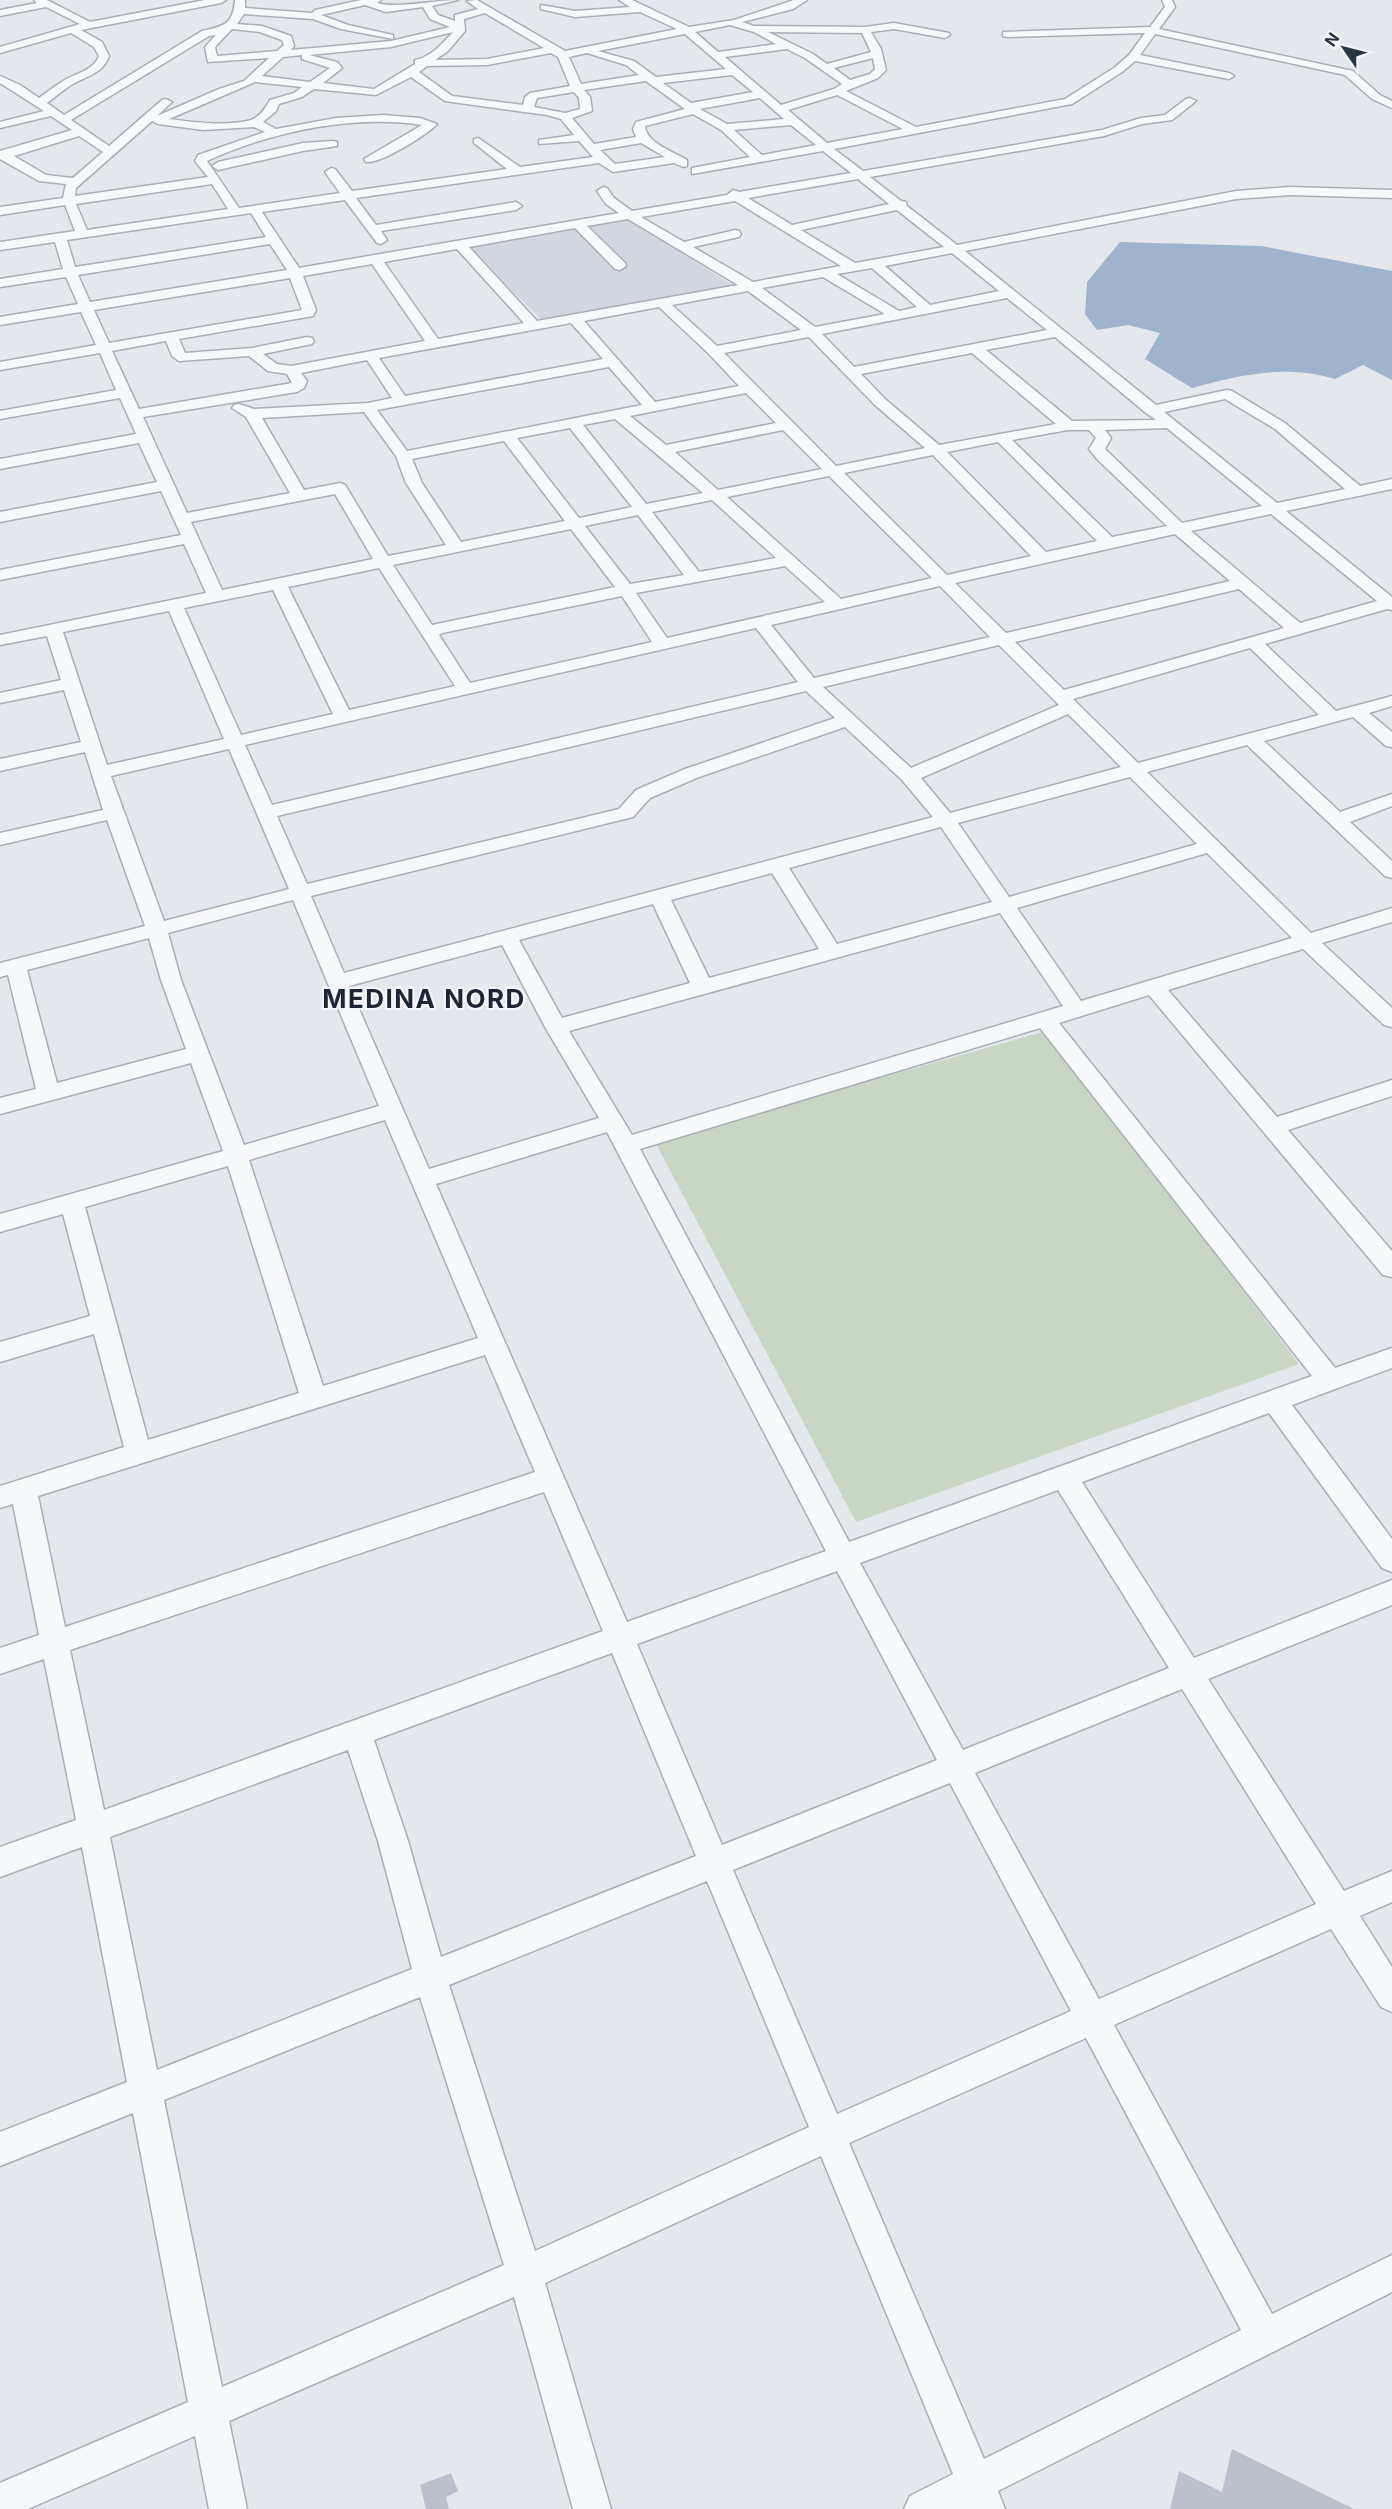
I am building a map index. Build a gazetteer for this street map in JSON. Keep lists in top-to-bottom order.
{
  "districts": ["MEDINA NORD"],
  "north": "top left"
}
